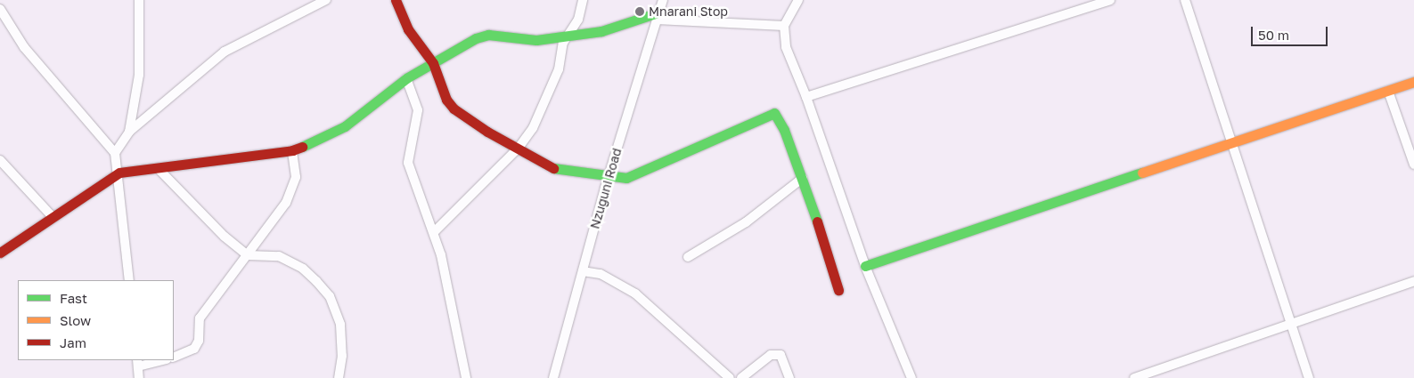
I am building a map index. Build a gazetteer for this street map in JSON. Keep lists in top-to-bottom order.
{
  "streets": {
    "street": ["Nzuguni Road"]
  },
  "places": ["Mnarani Stop"],
  "legend": ["Fast", "Slow", "Jam"],
  "scale_bar": "50 m"
}
